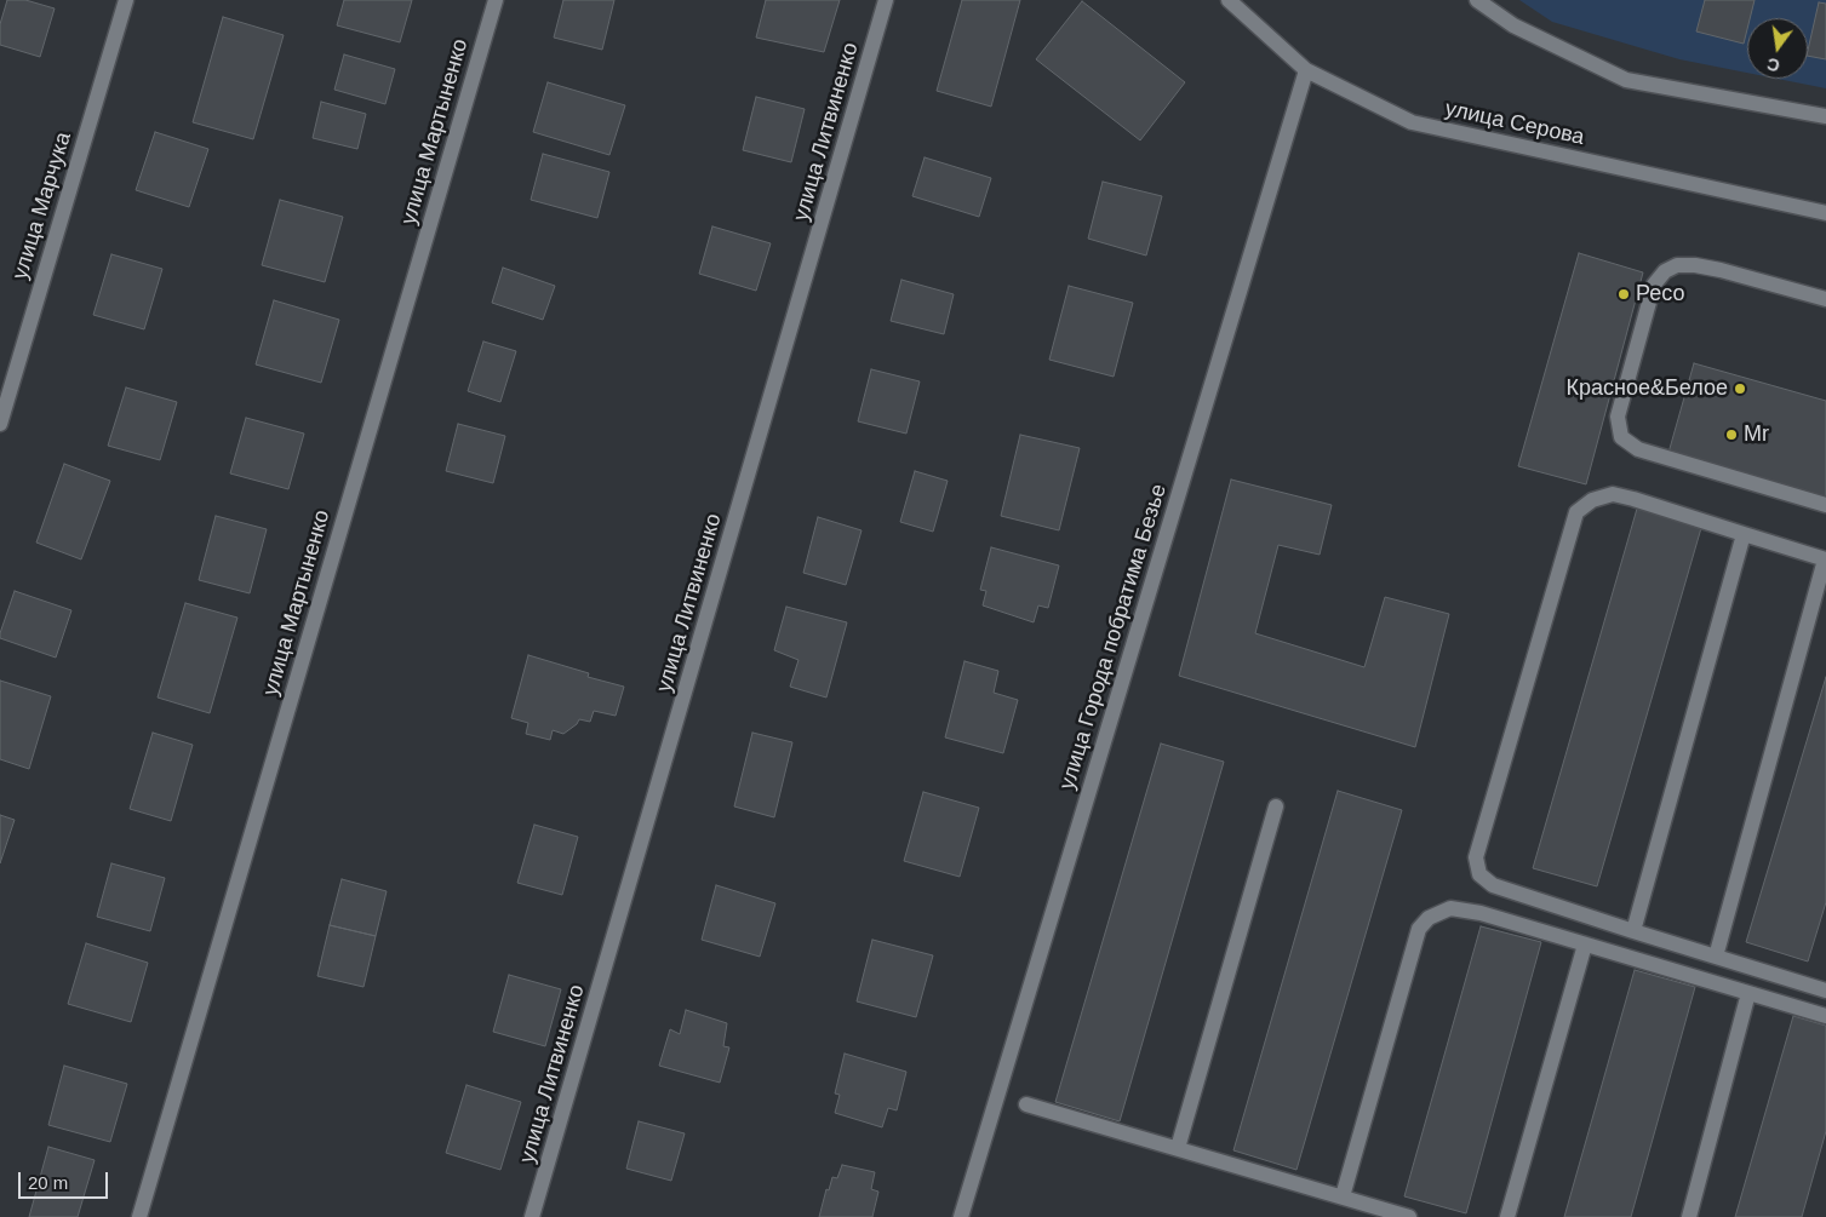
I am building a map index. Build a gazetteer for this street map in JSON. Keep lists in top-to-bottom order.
{
  "streets": {
    "street": [
      "улица Серова",
      "улица Мартыненко",
      "улица Литвиненко",
      "улица Марчука",
      "улица Города побратима Безье"
    ]
  },
  "crossings": [
    ["улица Серова", "улица Города побратима Безье"]
  ],
  "places": ["Ресо", "Красное&Белое", "Mr"],
  "scale_bar": "20 m",
  "north": "bottom"
}
